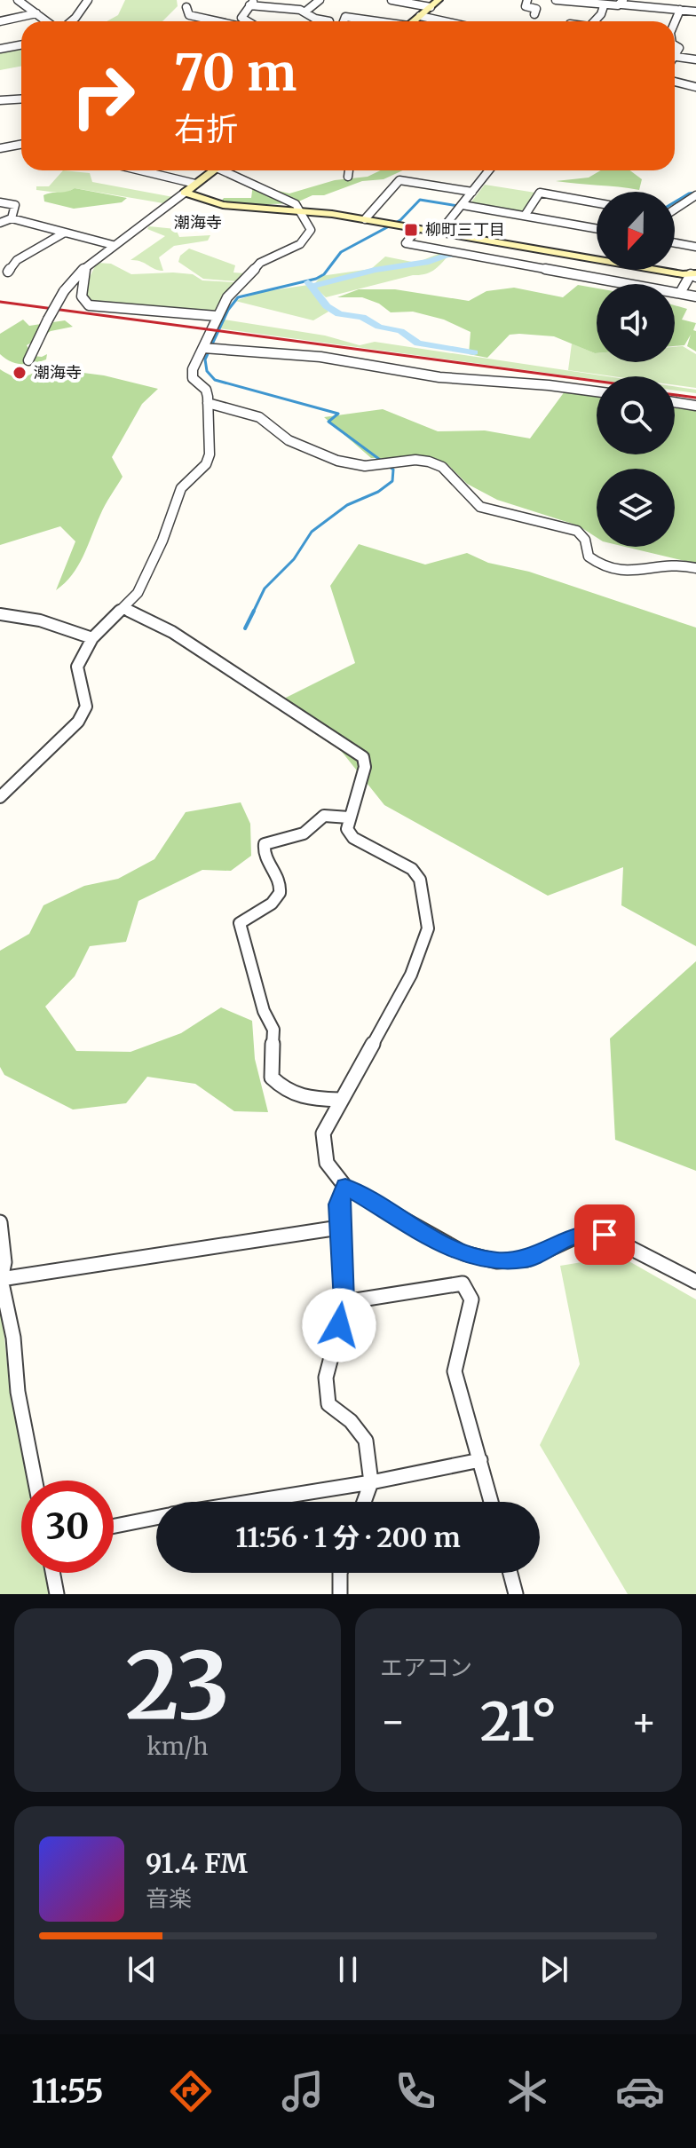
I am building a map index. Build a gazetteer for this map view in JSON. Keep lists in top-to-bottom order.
{
  "districts": ["潮海寺"],
  "places": {
    "transit": ["柳町三丁目"],
    "other": ["潮海寺"]
  },
  "north": "bottom",
  "page": {
    "turn": ["70 m", "右折"],
    "limit": "30",
    "trip": "11:56 · 1 分 · 200 m",
    "tile": [
      ["23", "km/h"],
      "エアコン"
    ],
    "heat": ["−", "21°", "+"],
    "song": ["91.4 FM", "音楽"],
    "tabs": "11:55"
  }
}
